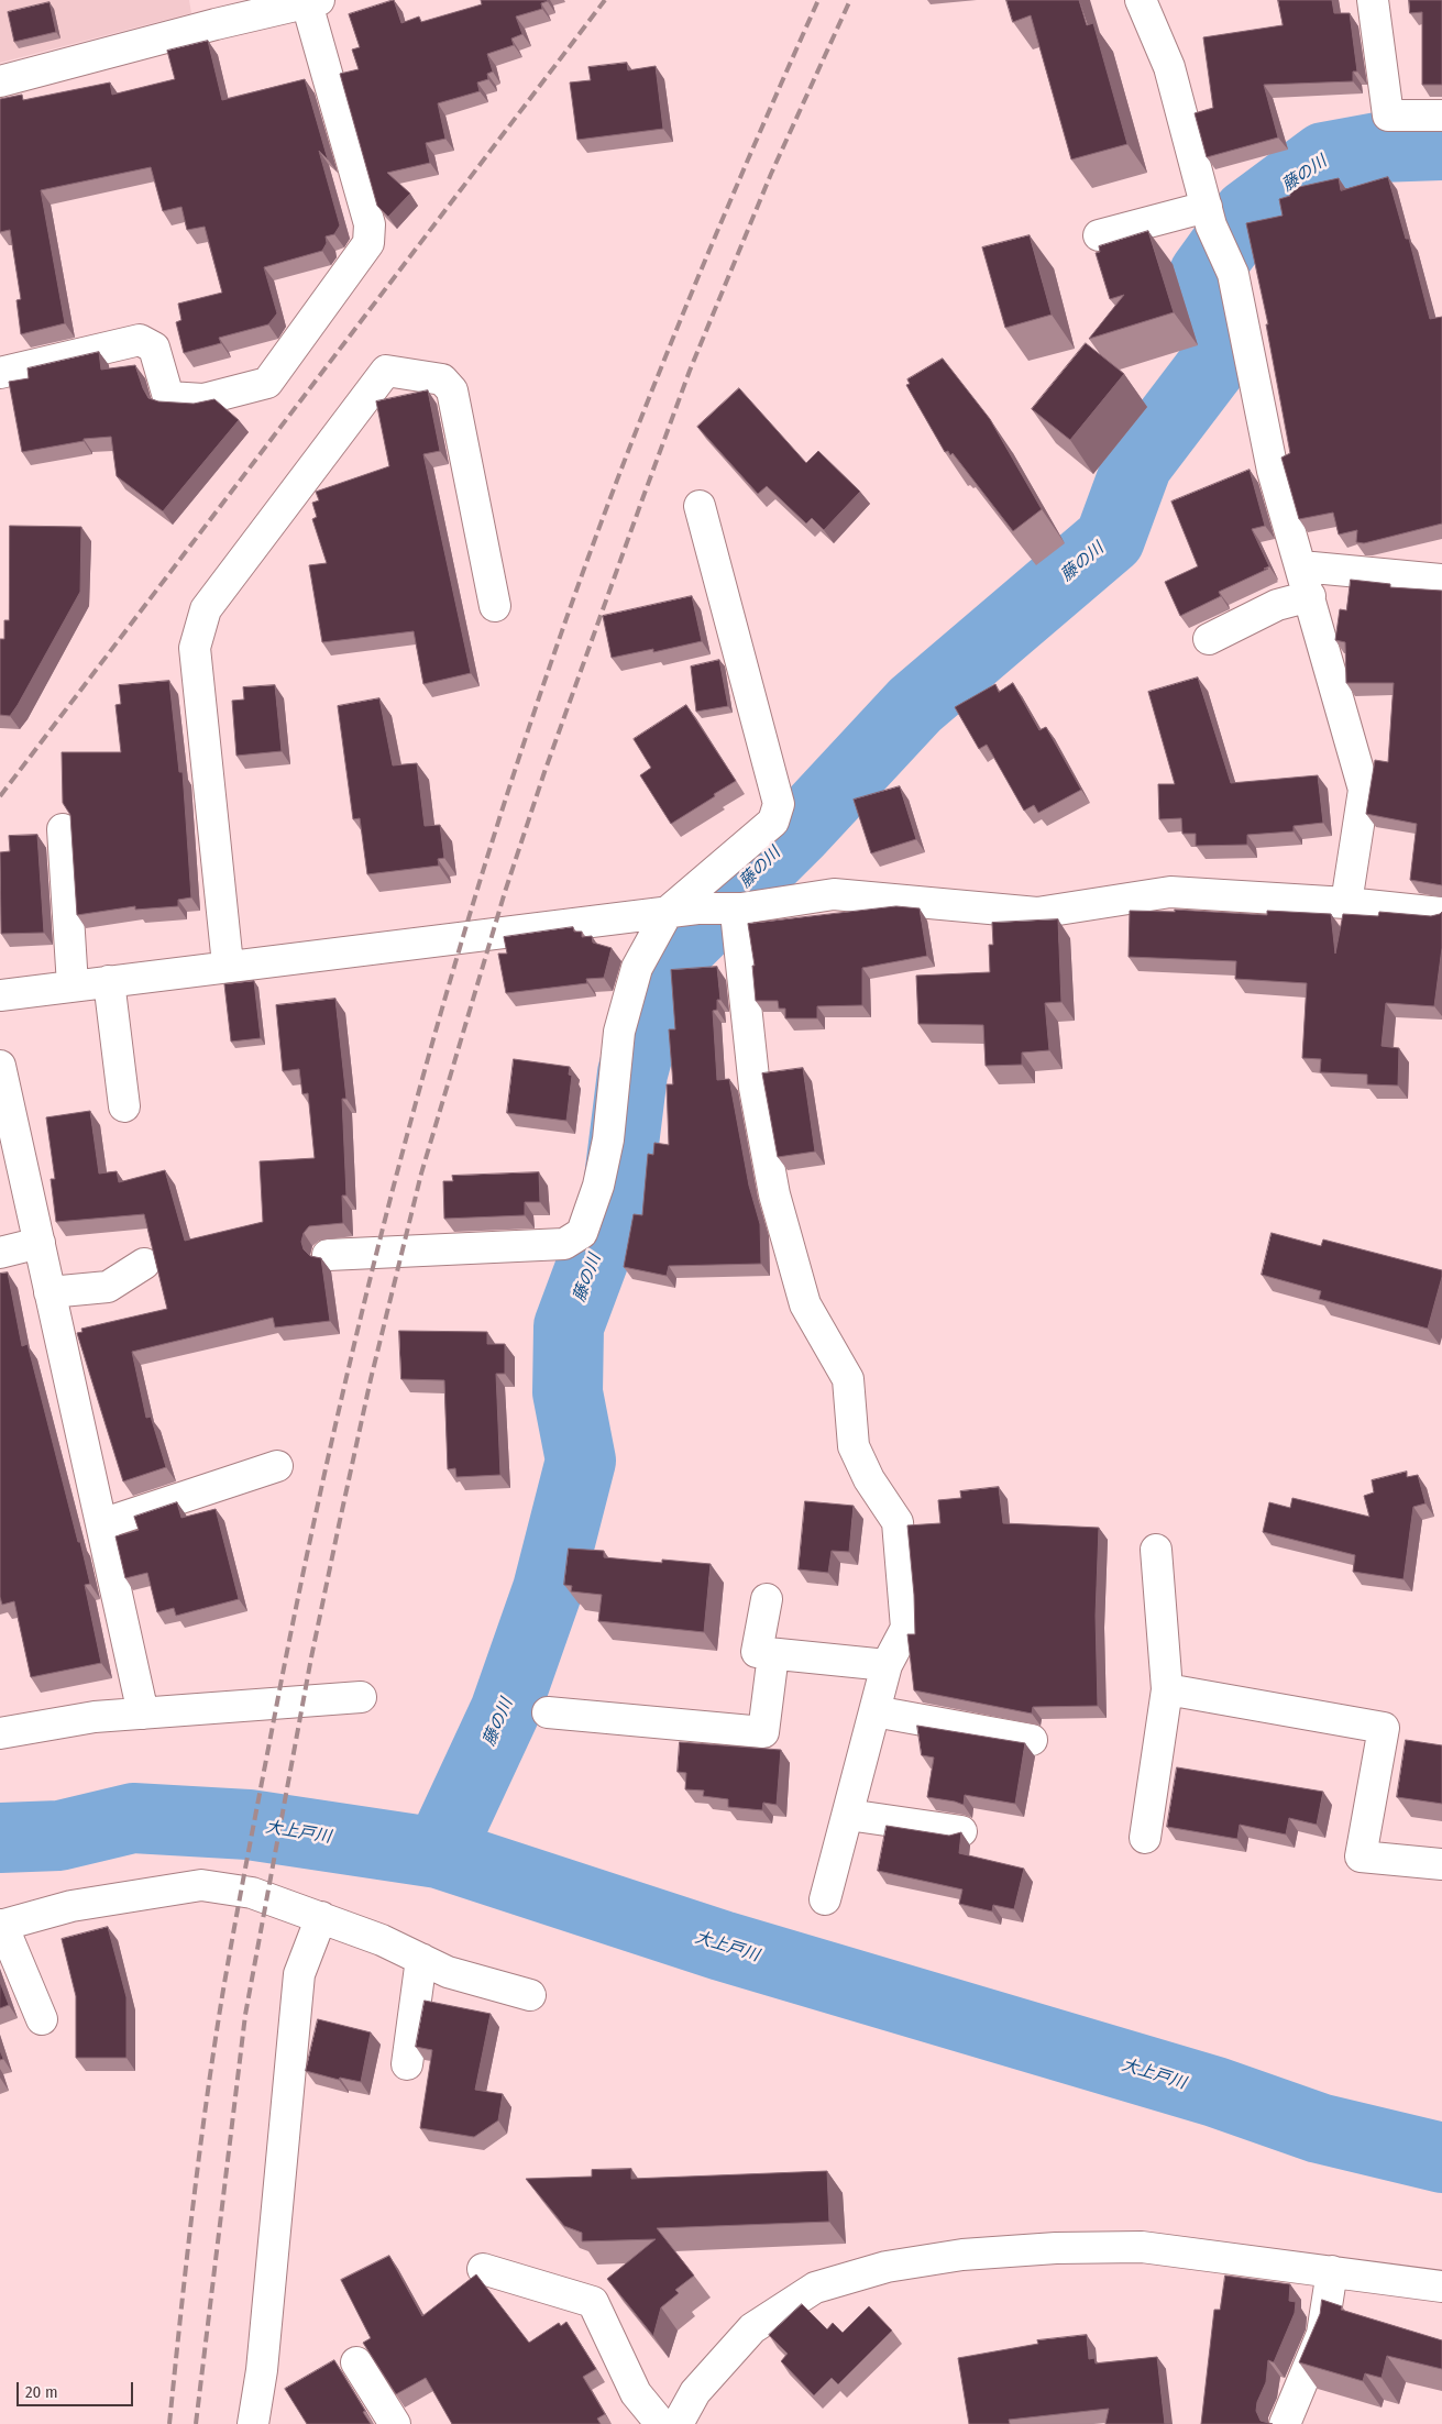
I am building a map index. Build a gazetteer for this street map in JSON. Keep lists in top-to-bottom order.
{
  "water": ["藤の川", "大上戸川"],
  "scale_bar": "20 m"
}
